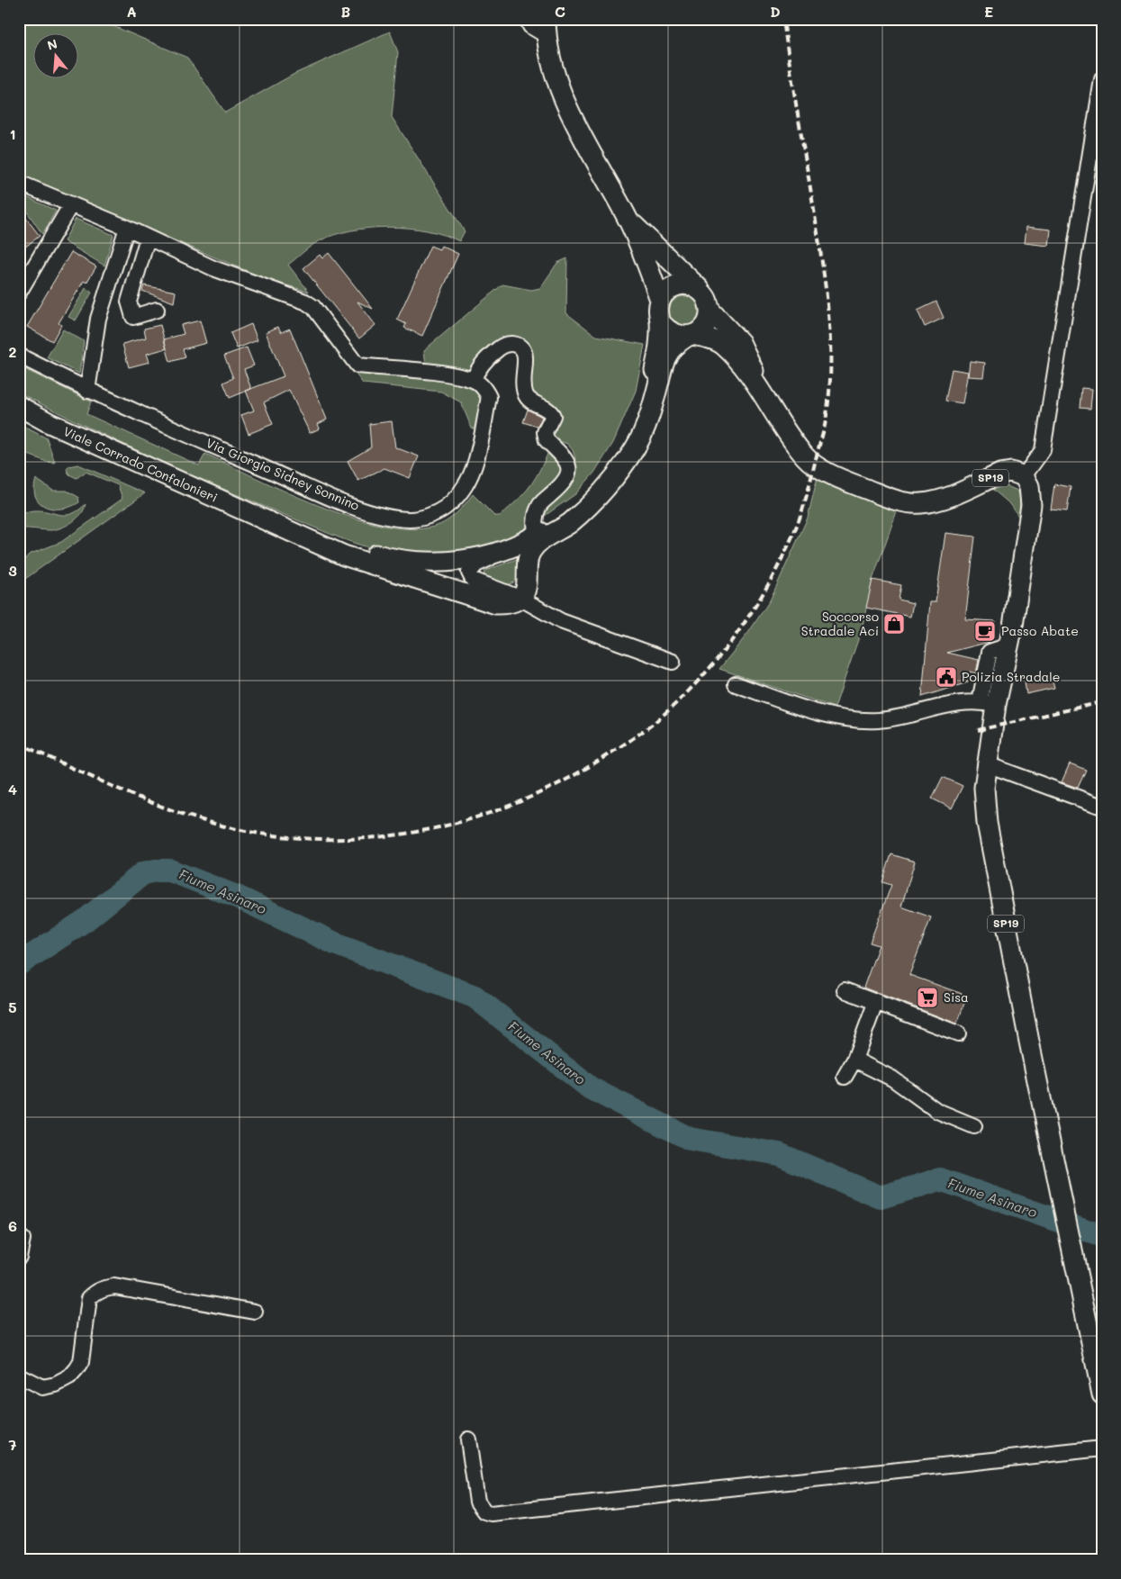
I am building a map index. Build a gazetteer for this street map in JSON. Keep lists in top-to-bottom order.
{
  "streets": {
    "main road": ["Viale Corrado Confalonieri", "SP19"],
    "street": ["Via Giorgio Sidney Sonnino"]
  },
  "water": ["Fiume Asinaro"],
  "places": {
    "shop": ["Soccorso Stradale Aci"],
    "cafe": ["Passo Abate"],
    "public building": ["Polizia Stradale"],
    "supermarket": ["Sisa"]
  },
  "north": "top",
  "grid": {
    "columns": [
      "A",
      "B",
      "C",
      "D",
      "E"
    ],
    "rows": [
      "1",
      "2",
      "3",
      "4",
      "5",
      "6",
      "7"
    ]
  }
}
